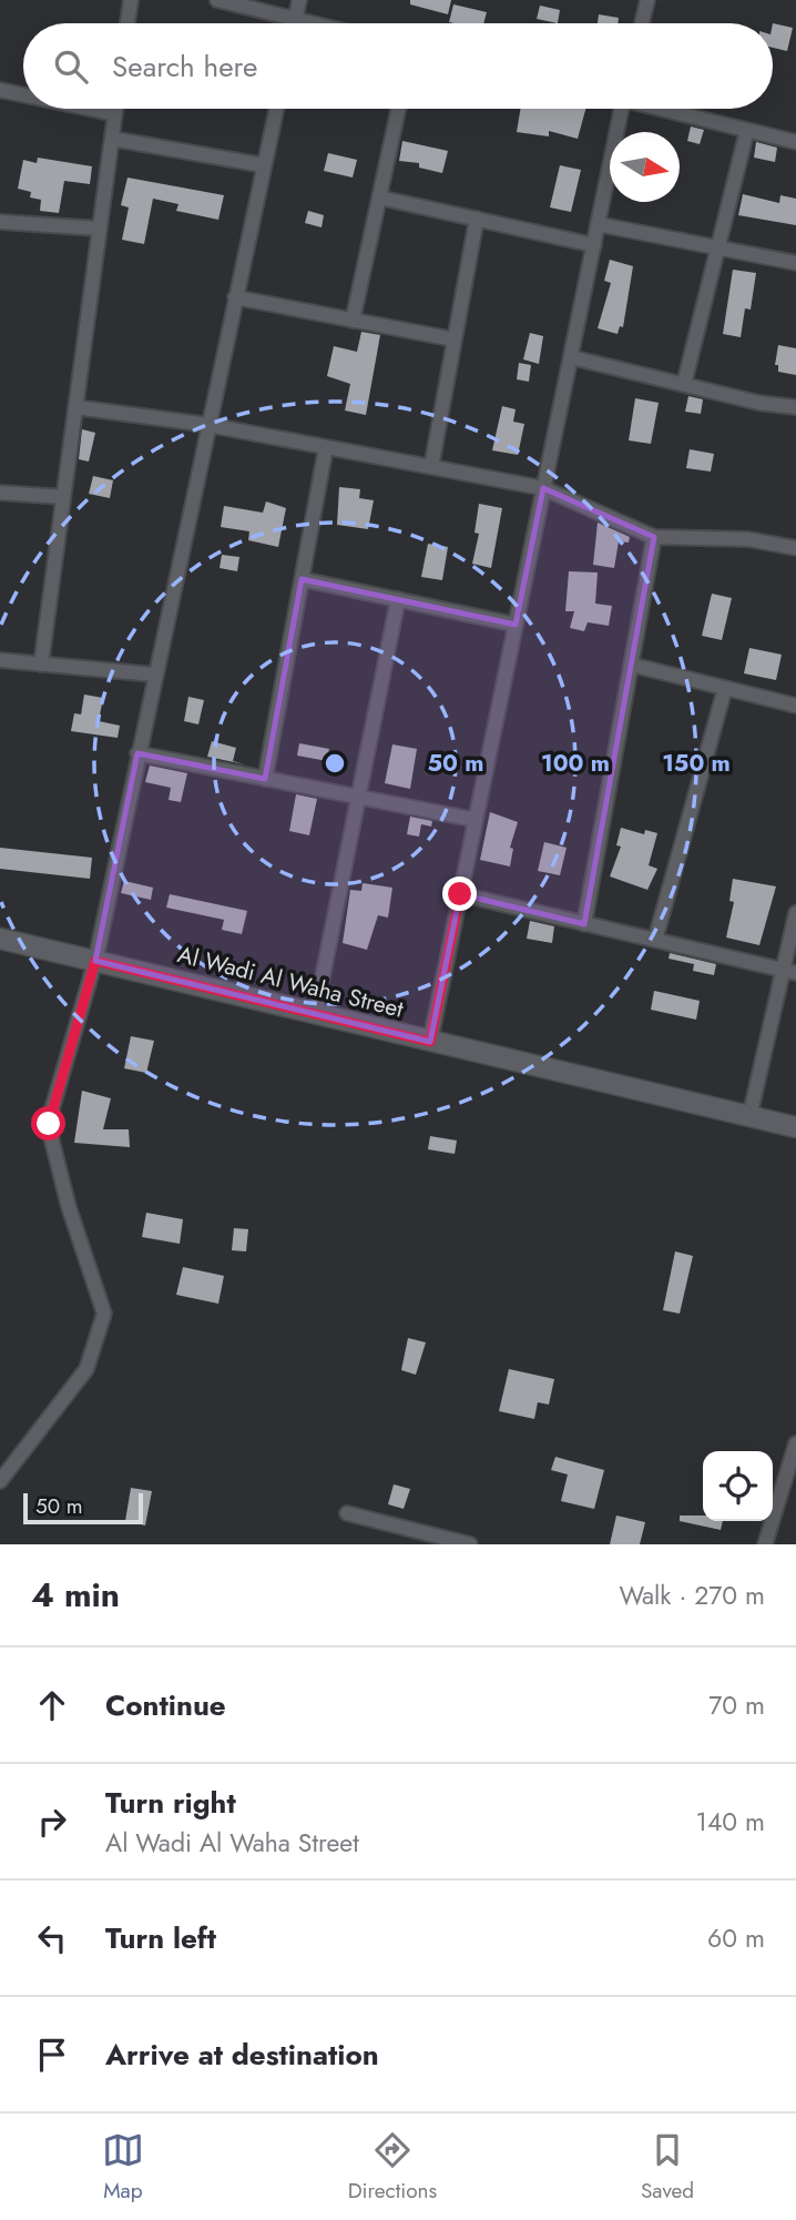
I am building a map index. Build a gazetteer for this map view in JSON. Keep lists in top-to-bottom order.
{
  "streets": {
    "main road": ["Al Wadi Al Waha Street"]
  },
  "scale_bar": "50 m",
  "north": "right",
  "page": {
    "search": "Search here",
    "scale": "50 m",
    "heading": ["4 min", "Walk · 270 m"],
    "list": [
      ["Continue", "70 m"],
      ["Turn right", "Al Wadi Al Waha Street", "140 m"],
      ["Turn left", "60 m"],
      "Arrive at destination"
    ],
    "nav": ["Map", "Directions", "Saved"]
  },
  "rings": ["50 m", "100 m", "150 m"]
}
